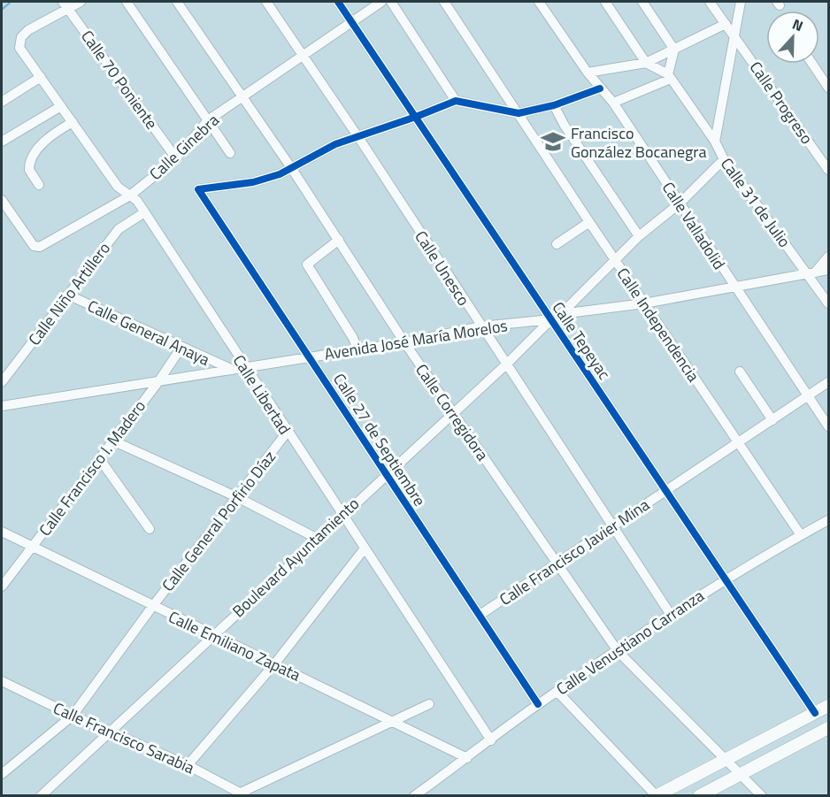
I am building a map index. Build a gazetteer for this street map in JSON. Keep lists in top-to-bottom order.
{
  "streets": {
    "street": [
      "Calle 70 Poniente",
      "Calle Progreso",
      "Calle Ginebra",
      "Calle 31 de Julio",
      "Calle Valladolid",
      "Calle Unesco",
      "Calle Niño Artillero",
      "Calle Independencia",
      "Calle General Anaya",
      "Avenida José María Morelos",
      "Calle Tepeyac",
      "Calle Libertad",
      "Calle Corregidora",
      "Calle 27 de Septiembre",
      "Calle Francisco I. Madero",
      "Calle General Porfirio Díaz",
      "Calle Francisco Javier Mina",
      "Boulevard Ayuntamiento",
      "Calle Venustiano Carranza",
      "Calle Emiliano Zapata",
      "Calle Francisco Sarabia"
    ]
  },
  "crossings": [
    ["Calle 70 Poniente", "Calle Ginebra"],
    ["Calle 70 Poniente", "Calle Libertad"],
    ["Calle Ginebra", "Calle Unesco"],
    ["Calle Ginebra", "Calle Tepeyac"],
    ["Calle Ginebra", "Calle Libertad"],
    ["Calle Ginebra", "Calle Corregidora"],
    ["Calle 31 de Julio", "Avenida José María Morelos"],
    ["Calle Valladolid", "Avenida José María Morelos"],
    ["Calle Valladolid", "Calle Francisco Javier Mina"],
    ["Calle Unesco", "Avenida José María Morelos"],
    ["Calle Unesco", "Calle Francisco Javier Mina"],
    ["Calle Unesco", "Boulevard Ayuntamiento"],
    ["Calle Unesco", "Calle Venustiano Carranza"],
    ["Calle Niño Artillero", "Calle General Anaya"],
    ["Calle Niño Artillero", "Calle Libertad"],
    ["Calle Independencia", "Avenida José María Morelos"],
    ["Calle Independencia", "Calle Francisco Javier Mina"],
    ["Calle Independencia", "Calle Venustiano Carranza"],
    ["Calle General Anaya", "Avenida José María Morelos"],
    ["Calle General Anaya", "Calle Francisco I. Madero"],
    ["Avenida José María Morelos", "Calle Tepeyac"],
    ["Avenida José María Morelos", "Calle Libertad"],
    ["Avenida José María Morelos", "Calle Corregidora"],
    ["Avenida José María Morelos", "Calle 27 de Septiembre"],
    ["Avenida José María Morelos", "Calle Francisco I. Madero"],
    ["Avenida José María Morelos", "Boulevard Ayuntamiento"],
    ["Calle Tepeyac", "Calle Francisco Javier Mina"],
    ["Calle Tepeyac", "Boulevard Ayuntamiento"],
    ["Calle Tepeyac", "Calle Venustiano Carranza"],
    ["Calle Libertad", "Calle General Porfirio Díaz"],
    ["Calle Libertad", "Boulevard Ayuntamiento"],
    ["Calle Libertad", "Calle Venustiano Carranza"],
    ["Calle Corregidora", "Calle 27 de Septiembre"],
    ["Calle Corregidora", "Calle Francisco Javier Mina"],
    ["Calle Corregidora", "Boulevard Ayuntamiento"],
    ["Calle Corregidora", "Calle Venustiano Carranza"],
    ["Calle 27 de Septiembre", "Calle Francisco Javier Mina"],
    ["Calle 27 de Septiembre", "Boulevard Ayuntamiento"],
    ["Calle 27 de Septiembre", "Calle Venustiano Carranza"],
    ["Calle Francisco I. Madero", "Calle Emiliano Zapata"],
    ["Calle General Porfirio Díaz", "Calle Emiliano Zapata"],
    ["Calle General Porfirio Díaz", "Calle Francisco Sarabia"],
    ["Boulevard Ayuntamiento", "Calle Emiliano Zapata"],
    ["Boulevard Ayuntamiento", "Calle Francisco Sarabia"],
    ["Calle Venustiano Carranza", "Calle Emiliano Zapata"]
  ],
  "places": {
    "school or university": ["Francisco González Bocanegra"]
  },
  "north": "top"
}
